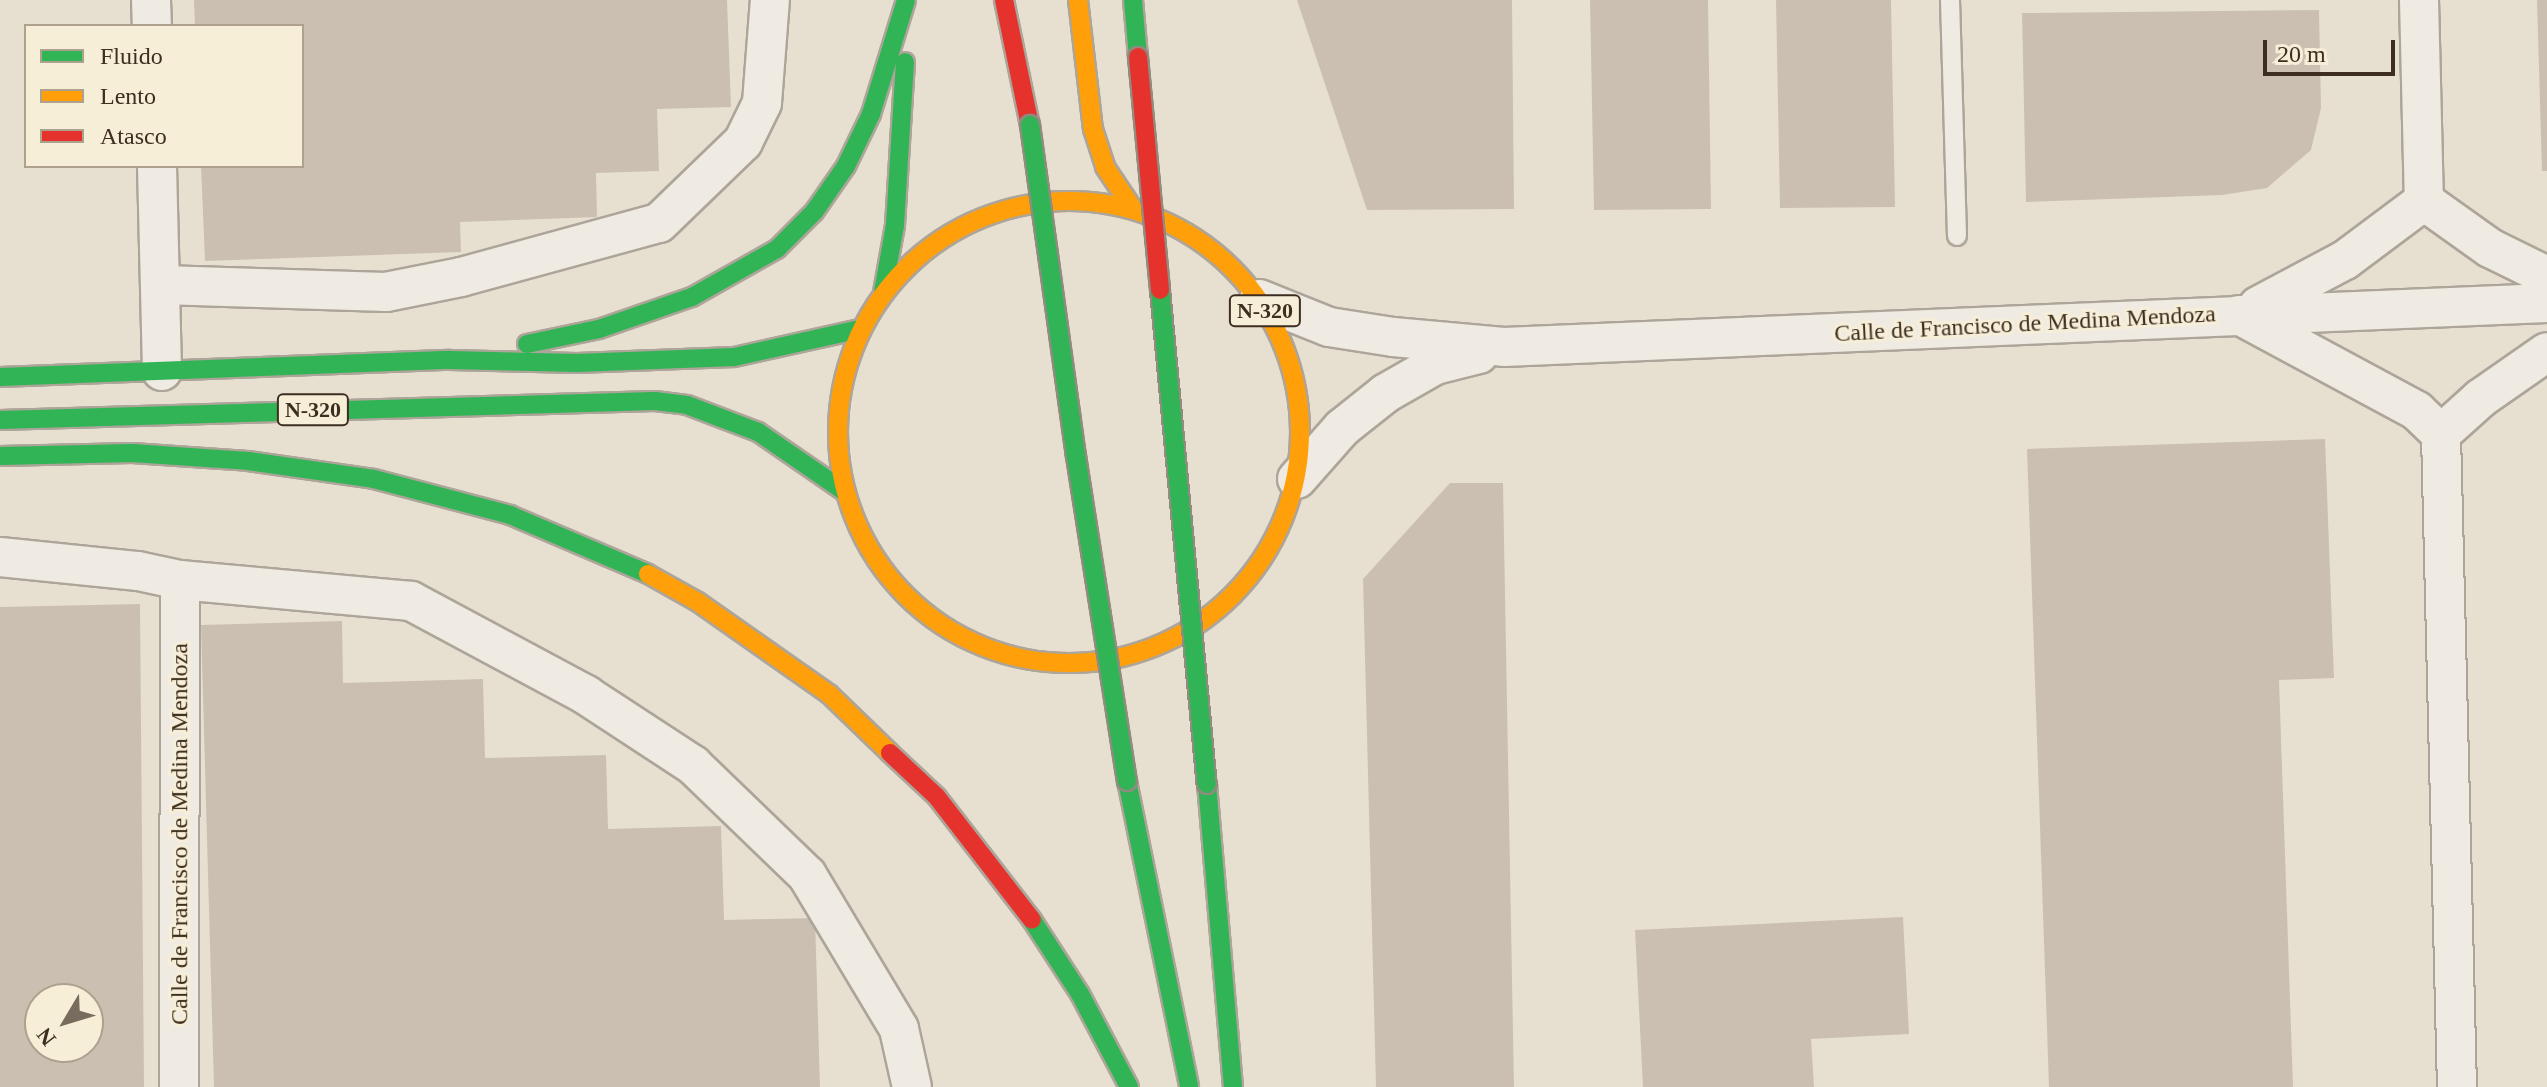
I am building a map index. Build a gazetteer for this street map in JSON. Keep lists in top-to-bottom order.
{
  "streets": {
    "highway": ["N-320"],
    "street": ["Calle de Francisco de Medina Mendoza"]
  },
  "crossings": [
    ["N-320", "Calle de Francisco de Medina Mendoza"]
  ],
  "legend": ["Fluido", "Lento", "Atasco"],
  "scale_bar": "20 m",
  "north": "bottom left"
}
